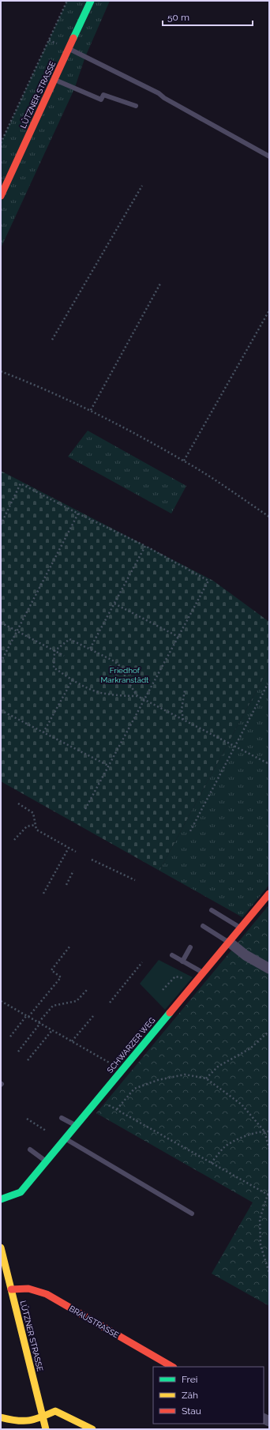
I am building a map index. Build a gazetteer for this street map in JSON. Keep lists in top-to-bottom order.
{
  "streets": {
    "street": ["LÜTZNER STRASSE", "SCHWARZER WEG", "BRAUSTRASSE"]
  },
  "crossings": [
    ["LÜTZNER STRASSE", "BRAUSTRASSE"]
  ],
  "parks": ["Friedhof Markranstädt"],
  "legend": ["Frei", "Zäh", "Stau"],
  "scale_bar": "50 m"
}
